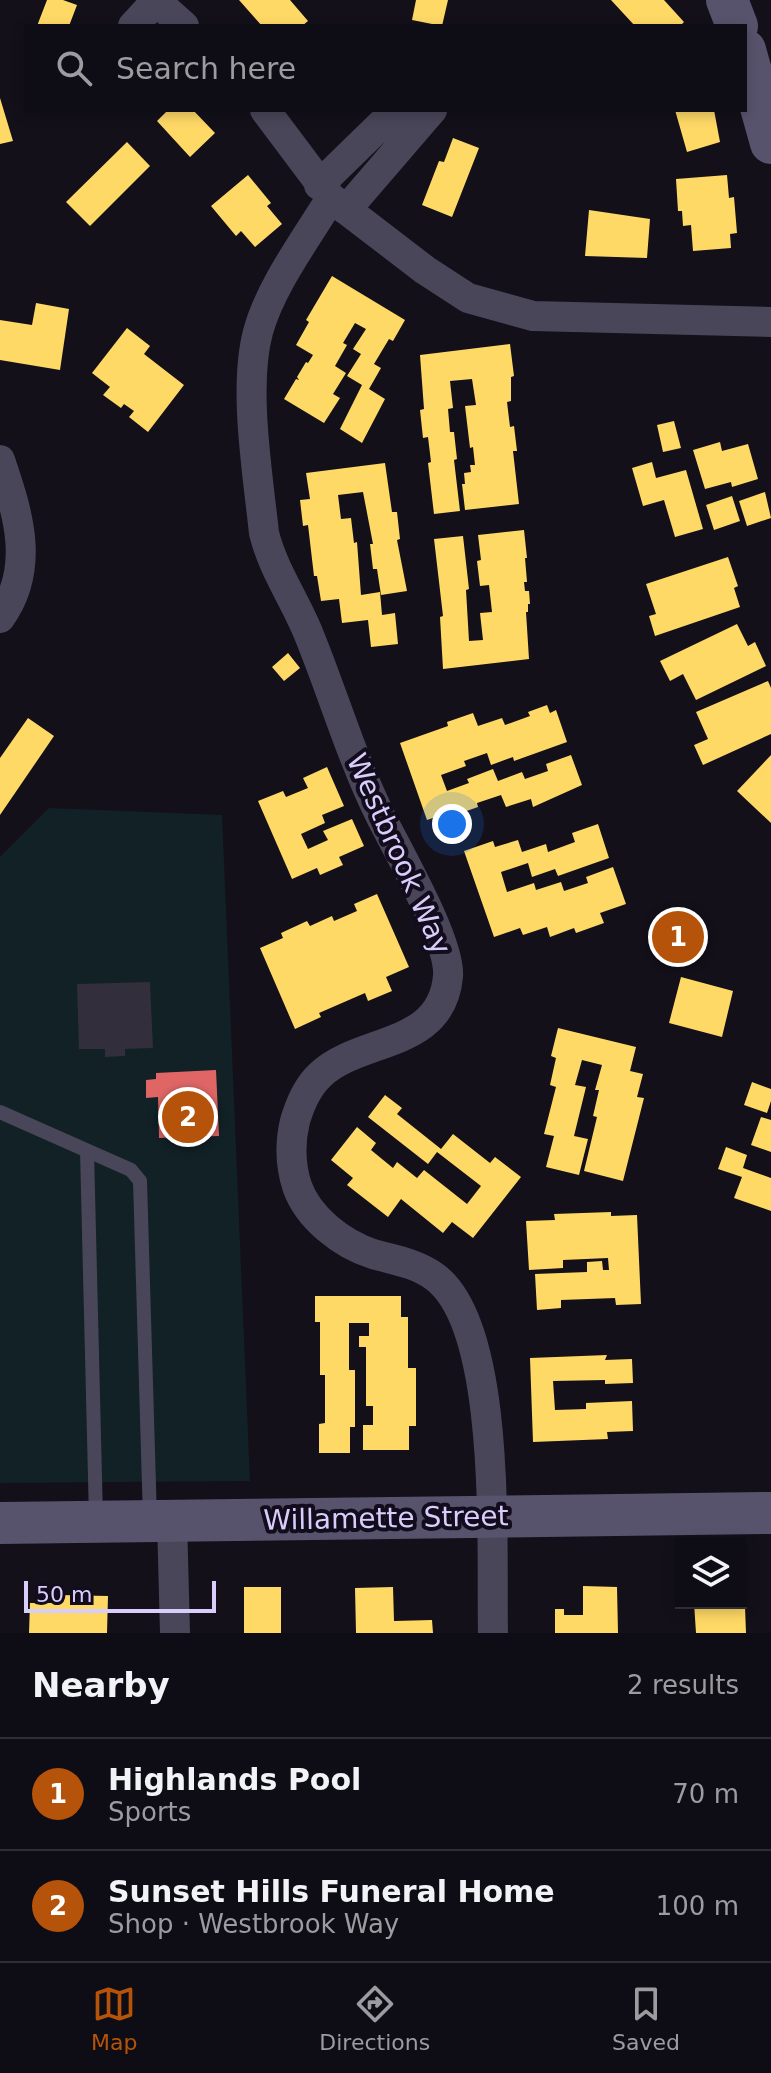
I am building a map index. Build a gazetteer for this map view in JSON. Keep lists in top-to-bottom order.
{
  "streets": {
    "main road": ["Willamette Street"],
    "street": ["Westbrook Way"]
  },
  "crossings": [
    ["Westbrook Way", "Willamette Street"]
  ],
  "scale_bar": "50 m",
  "page": {
    "search": "Search here",
    "pins": ["1", "2"],
    "scale": "50 m",
    "heading": ["Nearby", "2 results"],
    "list": [
      {
        "mark": "1",
        "name": "Highlands Pool",
        "note": "Sports",
        "value": "70 m"
      },
      {
        "mark": "2",
        "name": "Sunset Hills Funeral Home",
        "note": "Shop · Westbrook Way",
        "value": "100 m"
      }
    ],
    "nav": ["Map", "Directions", "Saved"]
  }
}
